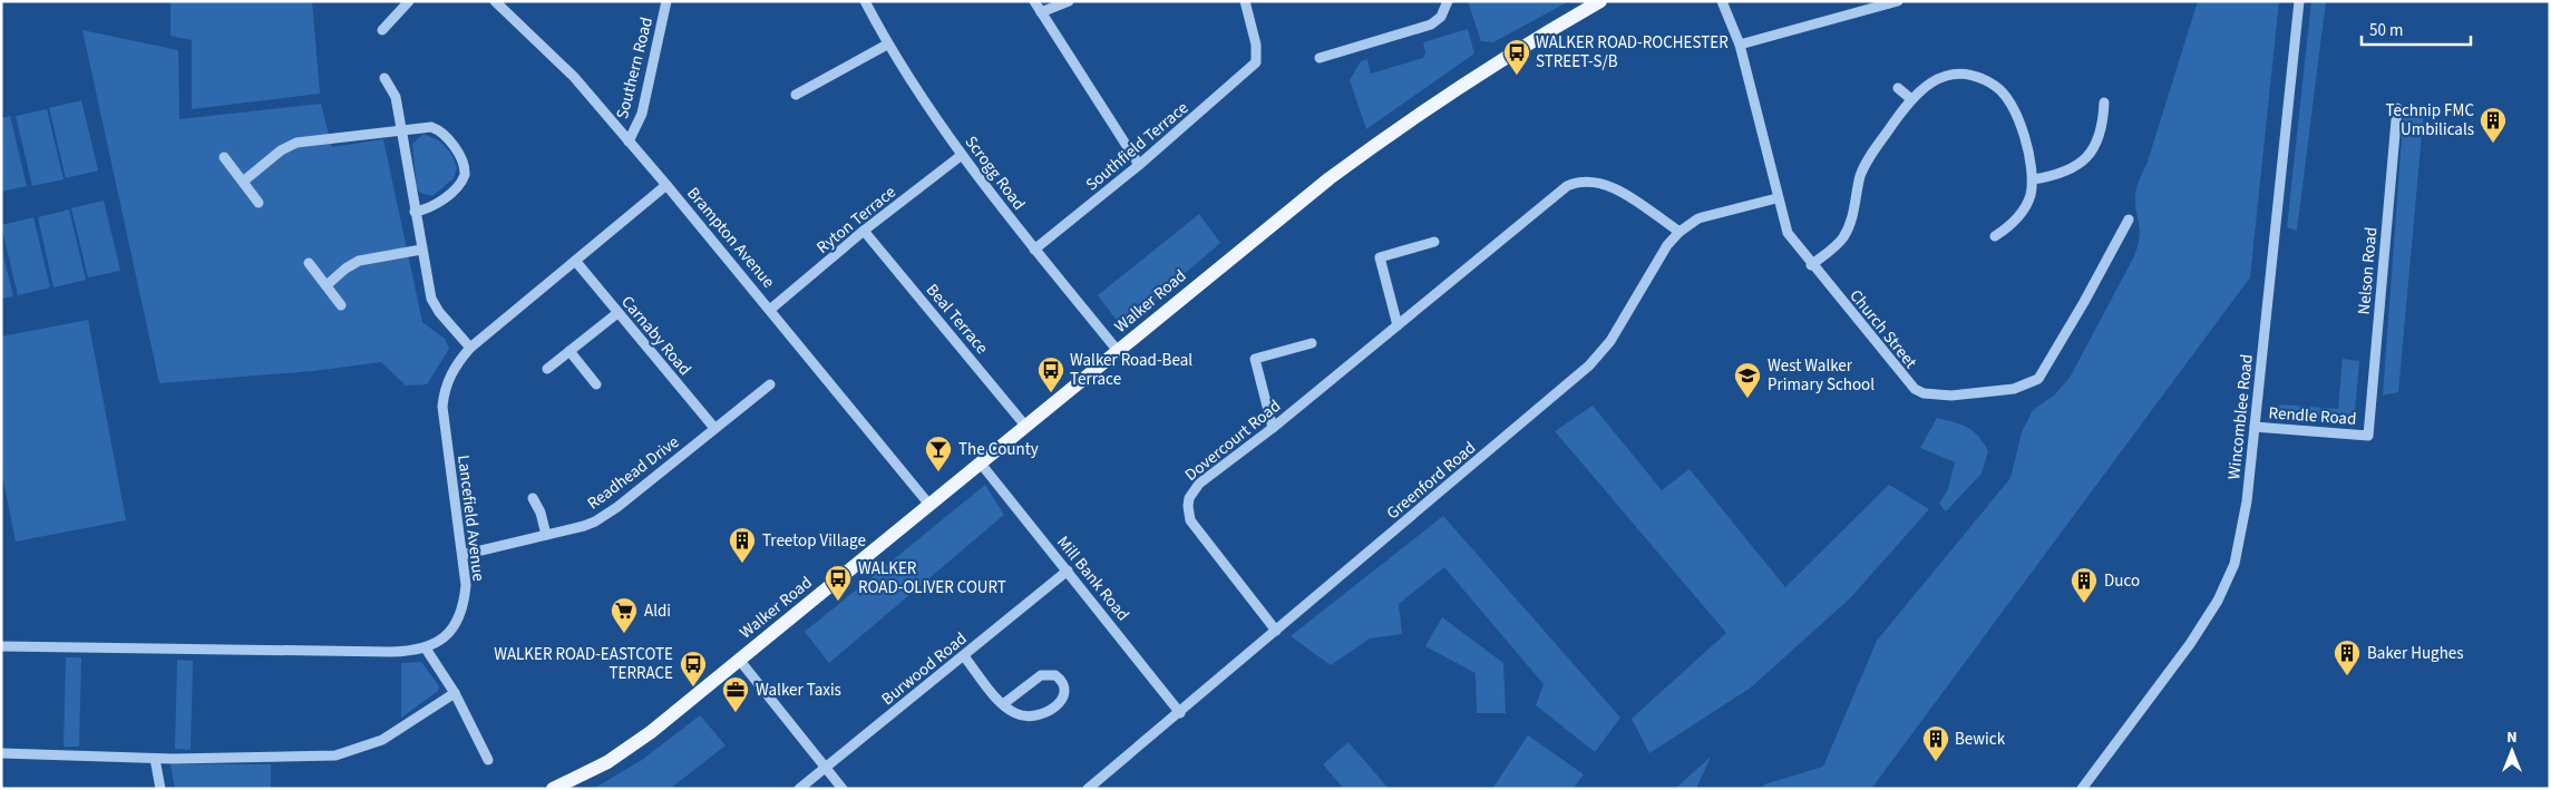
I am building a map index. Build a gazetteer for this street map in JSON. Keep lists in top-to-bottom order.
{
  "streets": {
    "main road": ["Walker Road"],
    "street": [
      "Southern Road",
      "Southfield Terrace",
      "Scrogg Road",
      "Ryton Terrace",
      "Brampton Avenue",
      "Nelson Road",
      "Beal Terrace",
      "Church Street",
      "Carnaby Road",
      "Rendle Road",
      "Wincomblee Road",
      "Dovercourt Road",
      "Readhead Drive",
      "Greenford Road",
      "Lancefield Avenue",
      "Mill Bank Road",
      "Burwood Road"
    ]
  },
  "crossings": [
    ["Southern Road", "Brampton Avenue"],
    ["Southfield Terrace", "Scrogg Road"],
    ["Scrogg Road", "Ryton Terrace"],
    ["Scrogg Road", "Walker Road"],
    ["Ryton Terrace", "Brampton Avenue"],
    ["Ryton Terrace", "Beal Terrace"],
    ["Brampton Avenue", "Walker Road"],
    ["Brampton Avenue", "Lancefield Avenue"],
    ["Nelson Road", "Rendle Road"],
    ["Walker Road", "Beal Terrace"],
    ["Walker Road", "Mill Bank Road"],
    ["Church Street", "Greenford Road"],
    ["Carnaby Road", "Readhead Drive"],
    ["Carnaby Road", "Lancefield Avenue"],
    ["Rendle Road", "Wincomblee Road"],
    ["Dovercourt Road", "Greenford Road"],
    ["Readhead Drive", "Lancefield Avenue"],
    ["Greenford Road", "Mill Bank Road"],
    ["Mill Bank Road", "Burwood Road"]
  ],
  "places": {
    "bus stop": [
      "WALKER ROAD-ROCHESTER STREET-S/B",
      "Walker Road-Beal Terrace",
      "WALKER ROAD-OLIVER COURT",
      "WALKER ROAD-EASTCOTE TERRACE"
    ],
    "building": [
      "Technip FMC Umbilicals",
      "Treetop Village",
      "Duco",
      "Baker Hughes",
      "Bewick"
    ],
    "school or university": ["West Walker Primary School"],
    "bar": ["The County"],
    "supermarket": ["Aldi"],
    "office": ["Walker Taxis"]
  },
  "scale_bar": "50 m",
  "north": "top"
}
